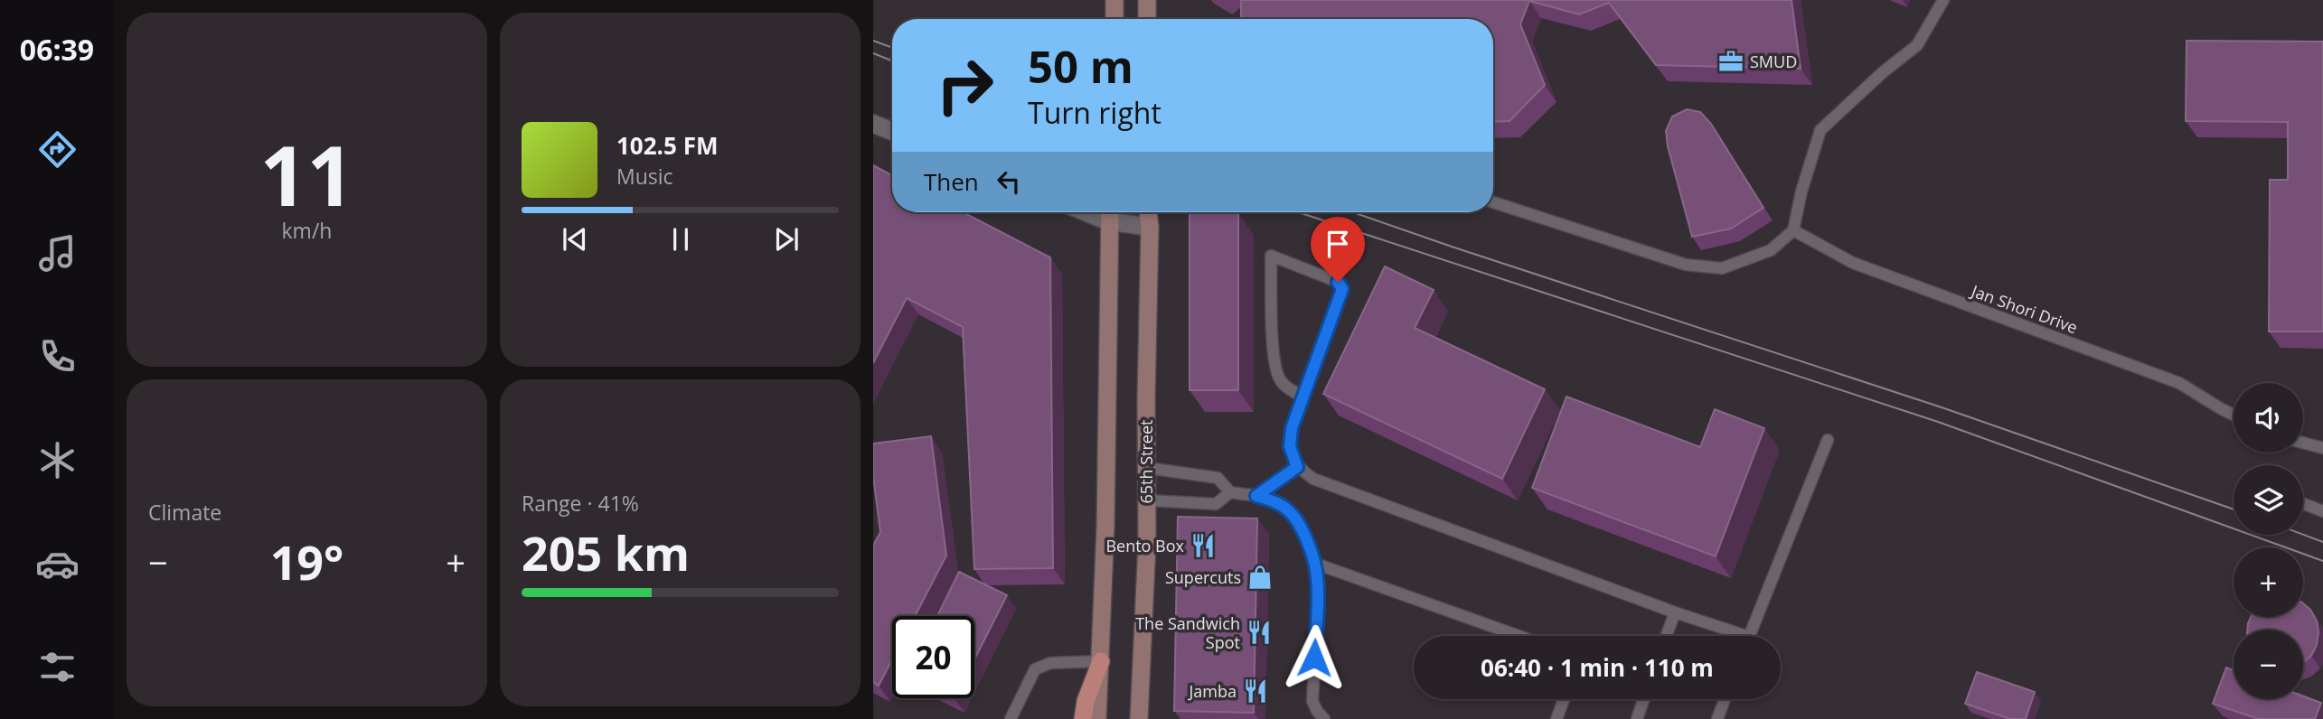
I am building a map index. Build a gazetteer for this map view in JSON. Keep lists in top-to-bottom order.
{
  "streets": {
    "main road": ["65th Street"],
    "lane": ["Jan Shori Drive"]
  },
  "places": {
    "office": ["SMUD"],
    "restaurant": ["Bento Box", "The Sandwich Spot", "Jamba"],
    "shop": ["Supercuts"]
  },
  "page": {
    "tabs": "06:39",
    "tile": [
      ["11", "km/h"],
      "Climate",
      ["Range · 41%", "205 km"]
    ],
    "turn": ["50 m", "Turn right"],
    "song": ["102.5 FM", "Music"],
    "then": "Then",
    "map_buttons": ["+", "−"],
    "heat": ["−", "19°", "+"],
    "limit": "20",
    "trip": "06:40 · 1 min · 110 m"
  }
}
